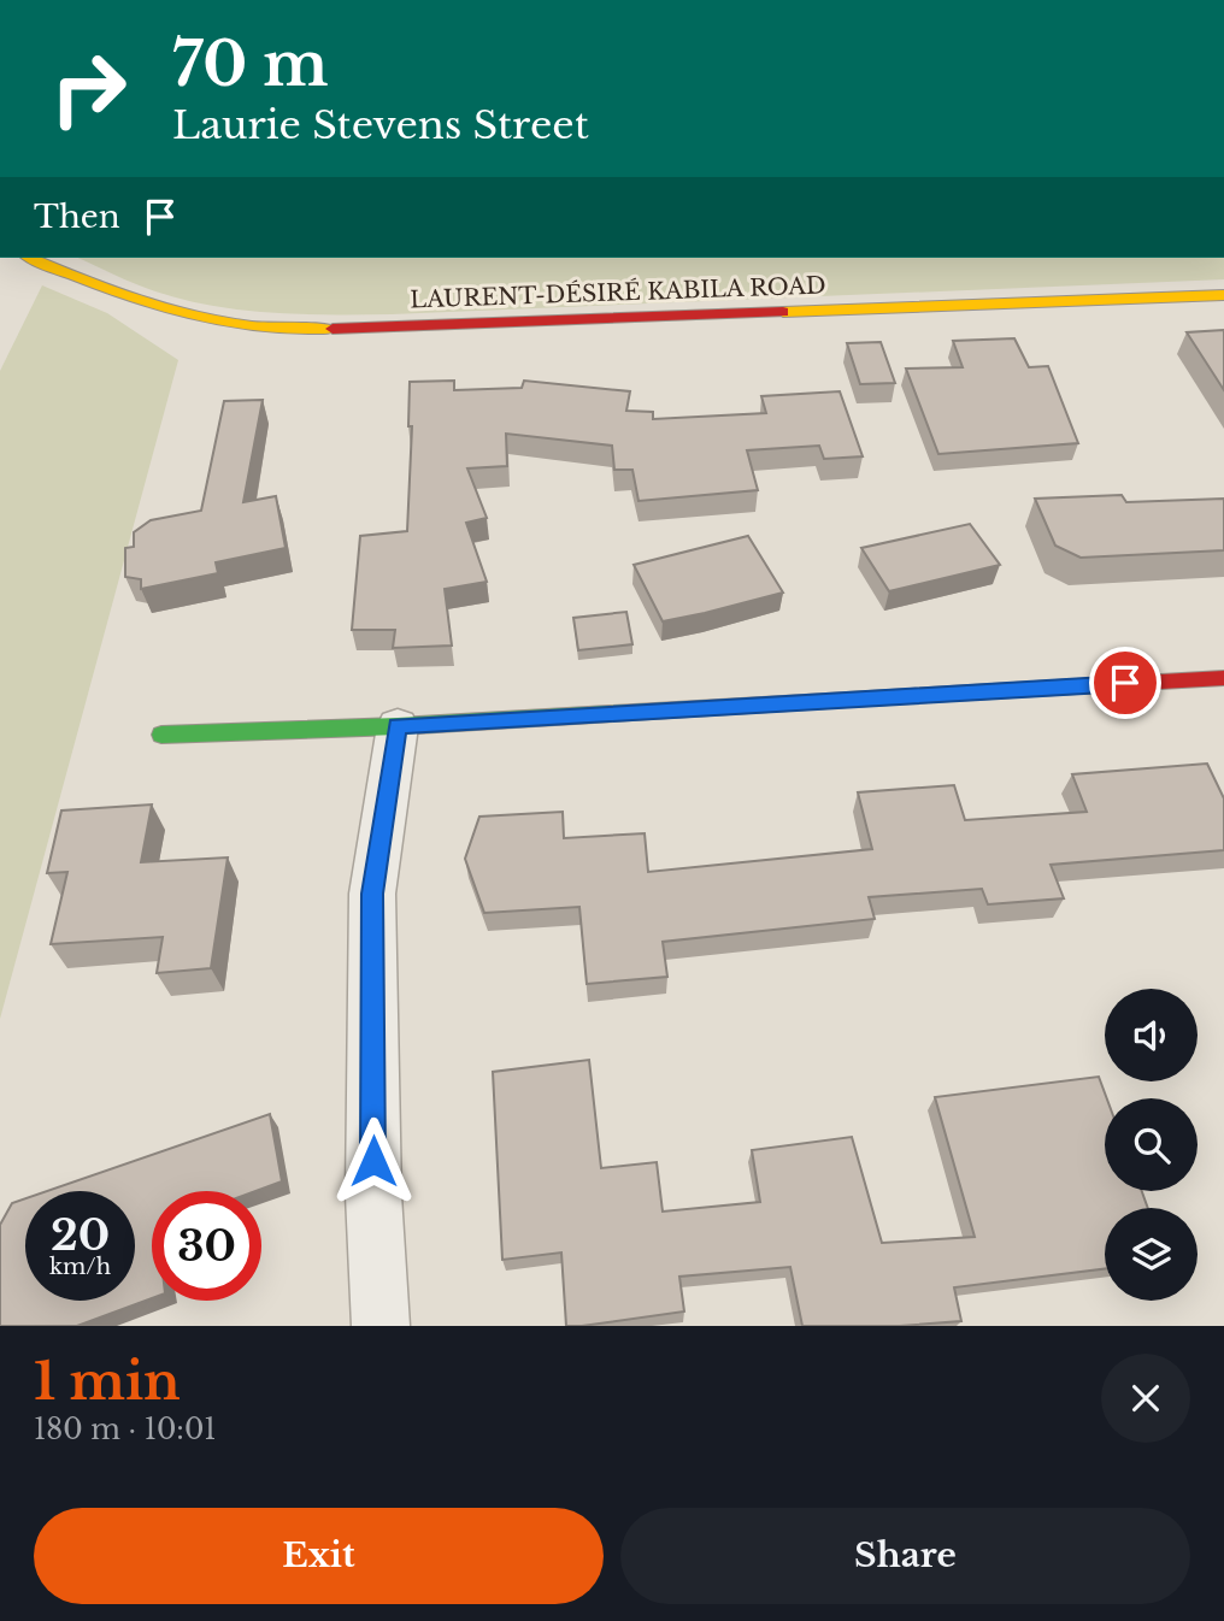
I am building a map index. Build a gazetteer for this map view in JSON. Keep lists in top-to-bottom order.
{
  "streets": {
    "street": ["LAURENT-DÉSIRÉ KABILA ROAD"]
  },
  "page": {
    "turn": ["70 m", "Laurie Stevens Street"],
    "then": "Then",
    "speed": "20 km/h",
    "limit": "30",
    "heading": ["1 min", "180 m · 10:01"],
    "buttons": ["Exit", "Share"]
  }
}
